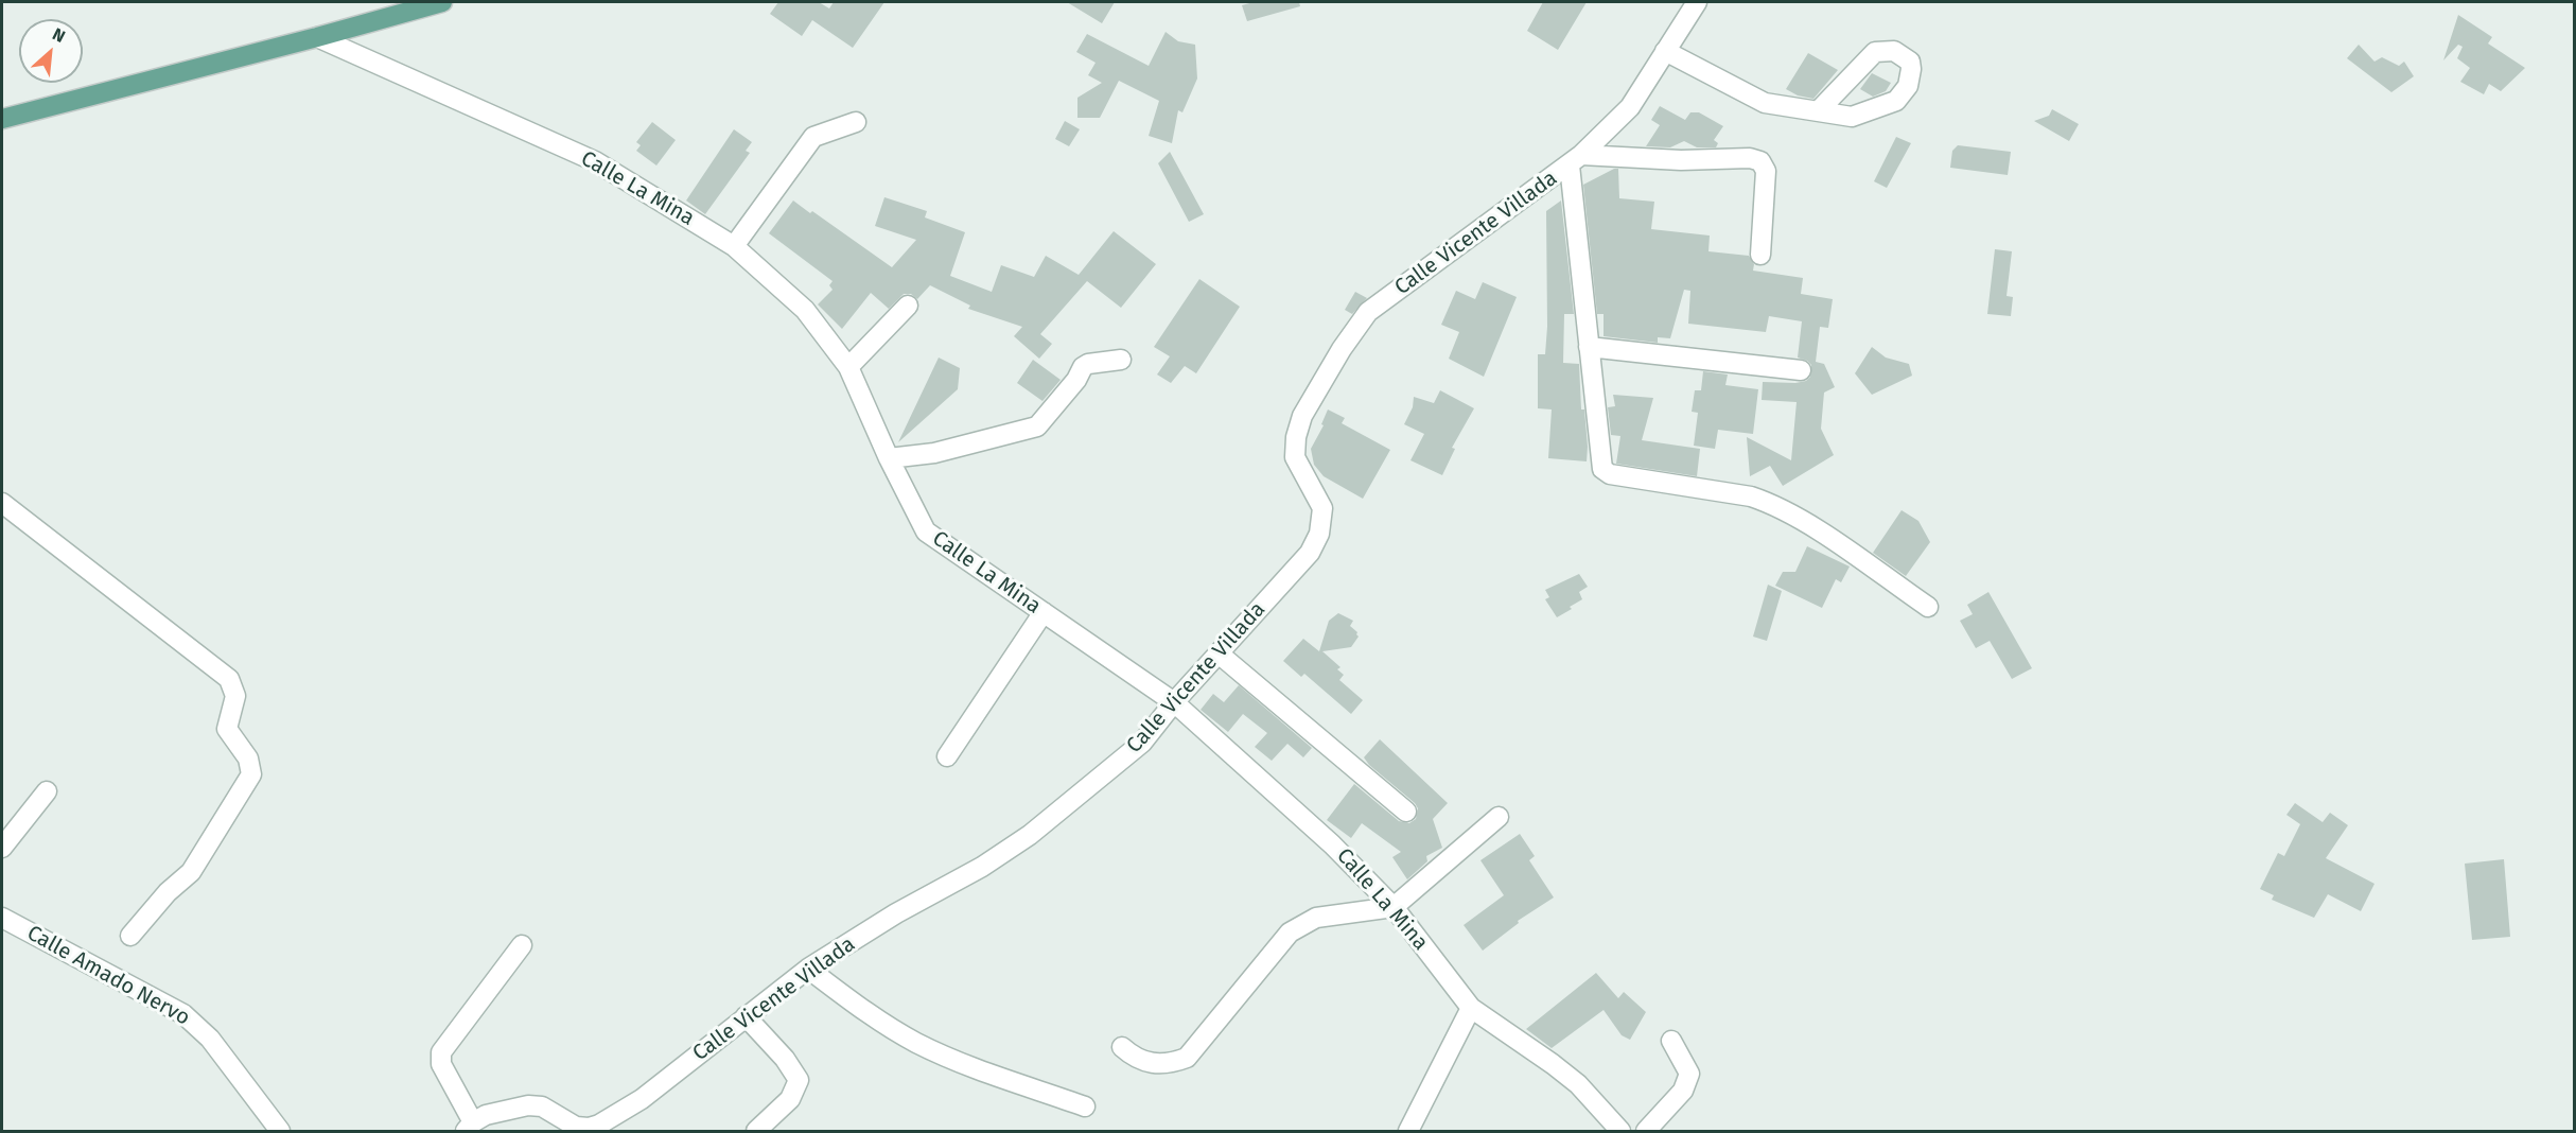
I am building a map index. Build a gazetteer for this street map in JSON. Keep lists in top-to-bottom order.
{
  "streets": {
    "street": ["Calle La Mina", "Calle Vicente Villada", "Calle Amado Nervo"]
  },
  "crossings": [
    ["Calle La Mina", "Calle Vicente Villada"]
  ],
  "north": "top right"
}
